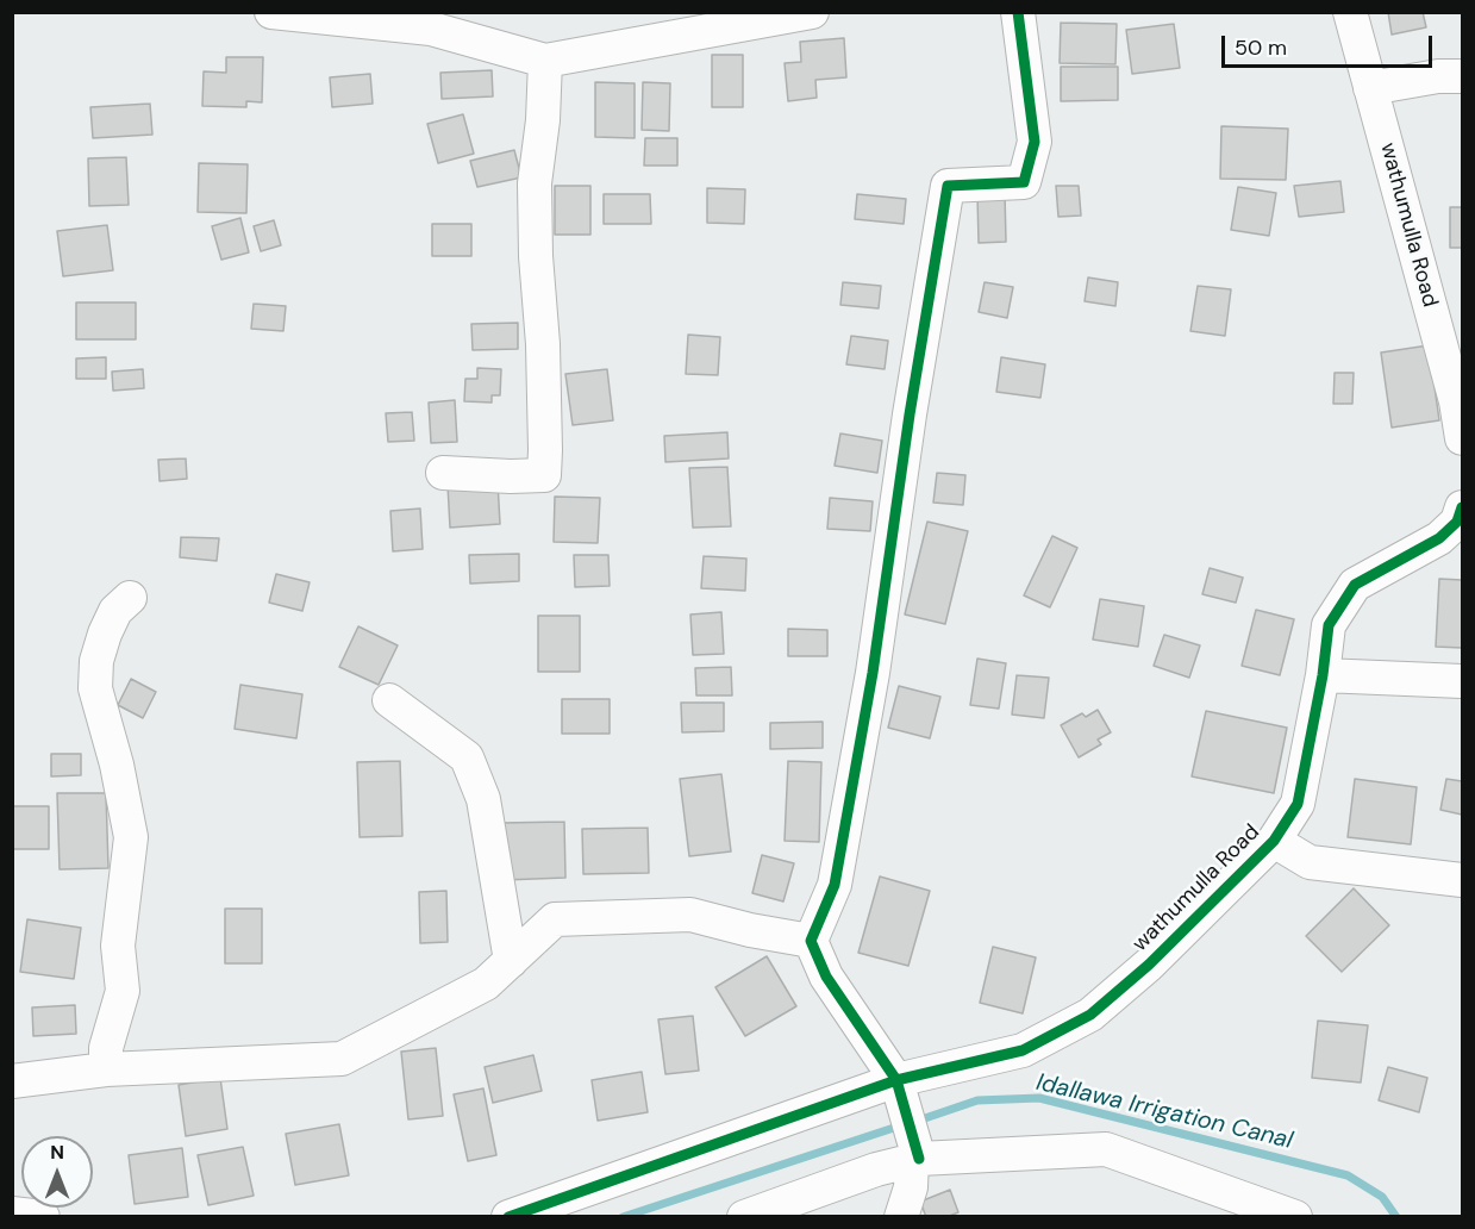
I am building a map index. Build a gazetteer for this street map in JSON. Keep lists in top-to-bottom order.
{
  "streets": {
    "street": ["wathumulla Road"]
  },
  "water": ["Idallawa Irrigation Canal"],
  "scale_bar": "50 m",
  "north": "top"
}
